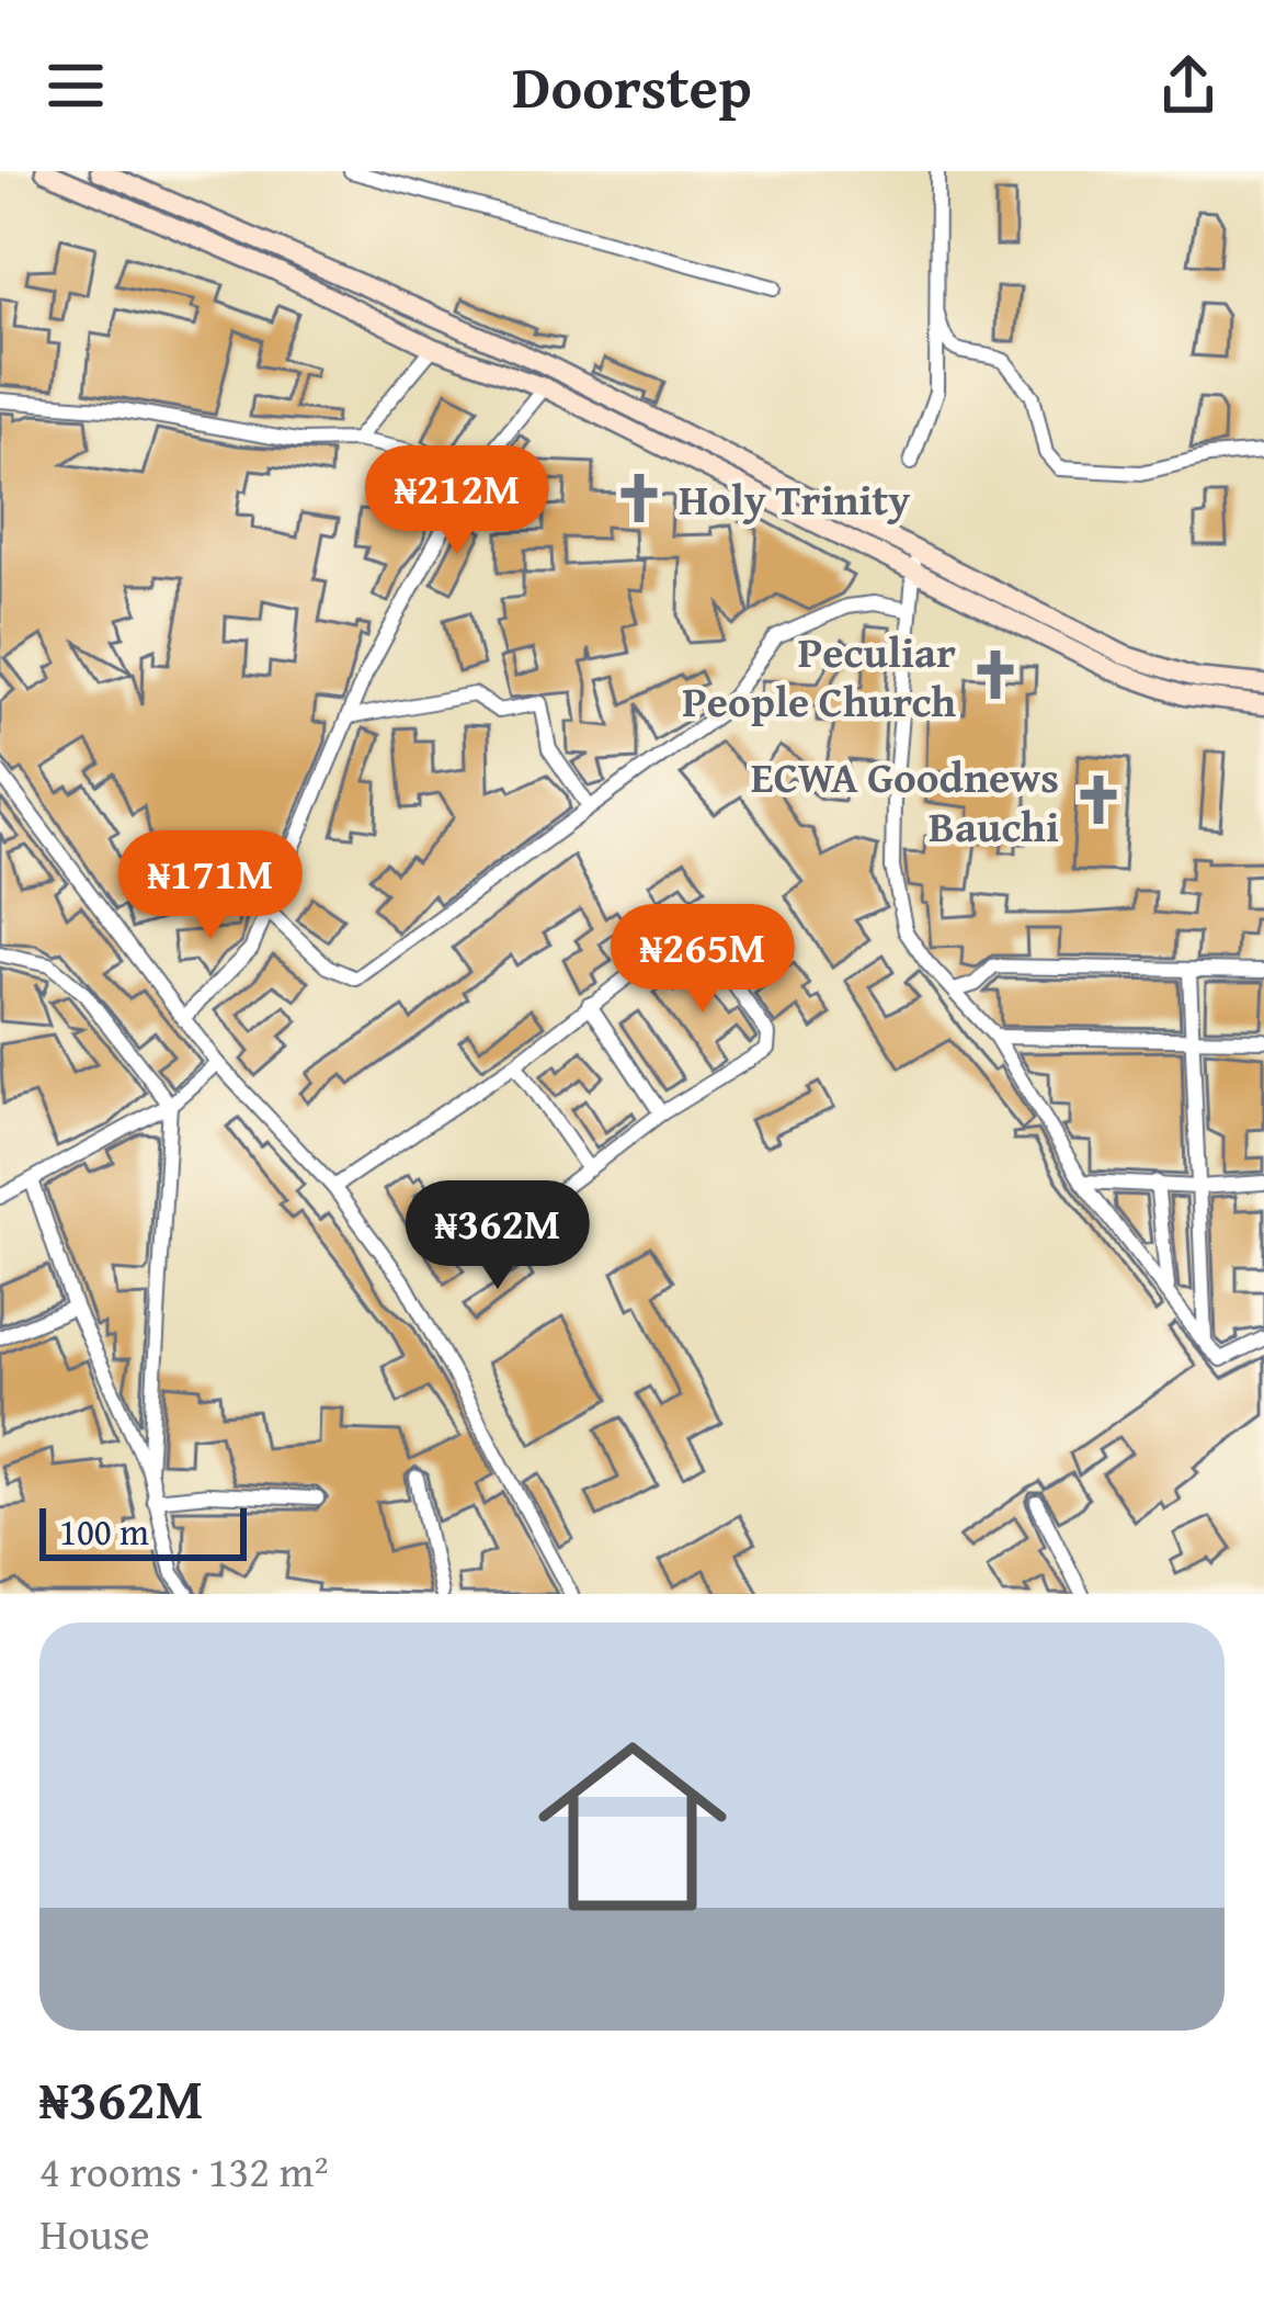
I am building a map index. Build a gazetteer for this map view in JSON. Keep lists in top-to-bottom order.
{
  "places": {
    "church": ["Holy Trinity", "Peculiar People Church", "ECWA Goodnews Bauchi"]
  },
  "scale_bar": "100 m",
  "page": {
    "header": "Doorstep",
    "price": [
      "₦212M",
      "₦171M",
      "₦265M",
      "₦362M"
    ],
    "scale": "100 m",
    "list": [
      {
        "name": "₦362M",
        "note": "4 rooms · 132 m² · House"
      }
    ]
  }
}
